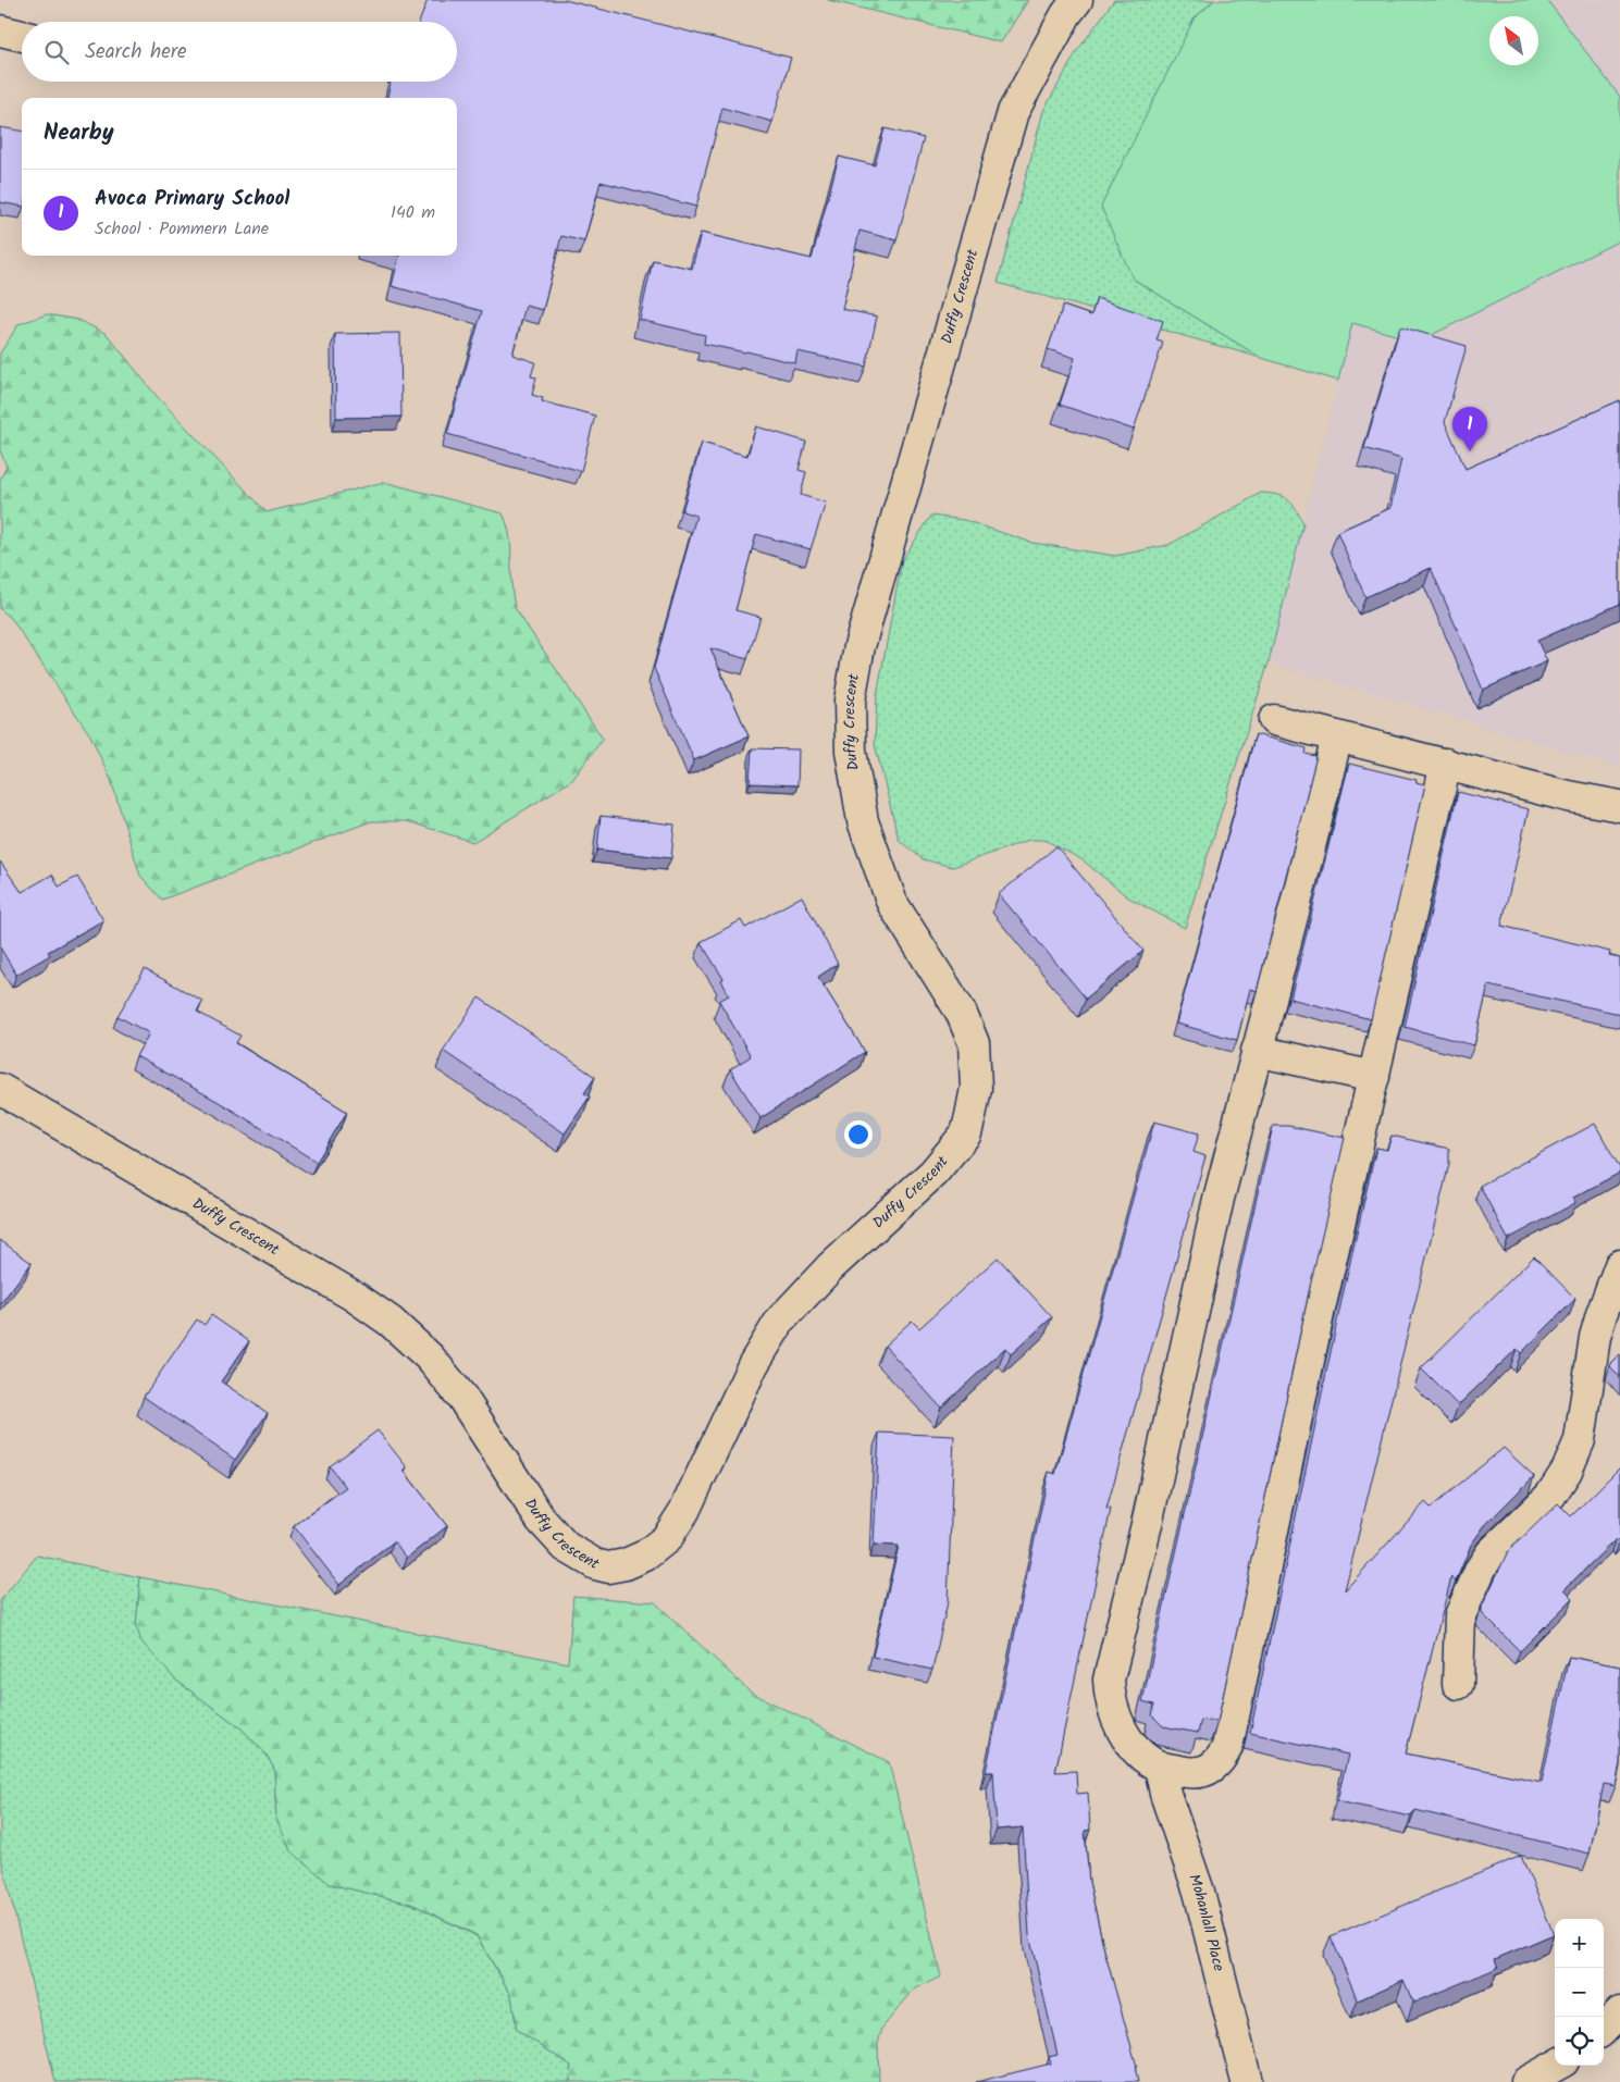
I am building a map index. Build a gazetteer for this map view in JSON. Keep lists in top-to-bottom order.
{
  "streets": {
    "street": ["Duffy Crescent", "Mohanlall Place"]
  },
  "north": "top left",
  "page": {
    "search": "Search here",
    "heading": "Nearby",
    "list": [
      {
        "mark": "1",
        "name": "Avoca Primary School",
        "note": "School · Pommern Lane",
        "value": "140 m"
      }
    ],
    "pins": "1",
    "map_buttons": ["+", "−"]
  }
}
